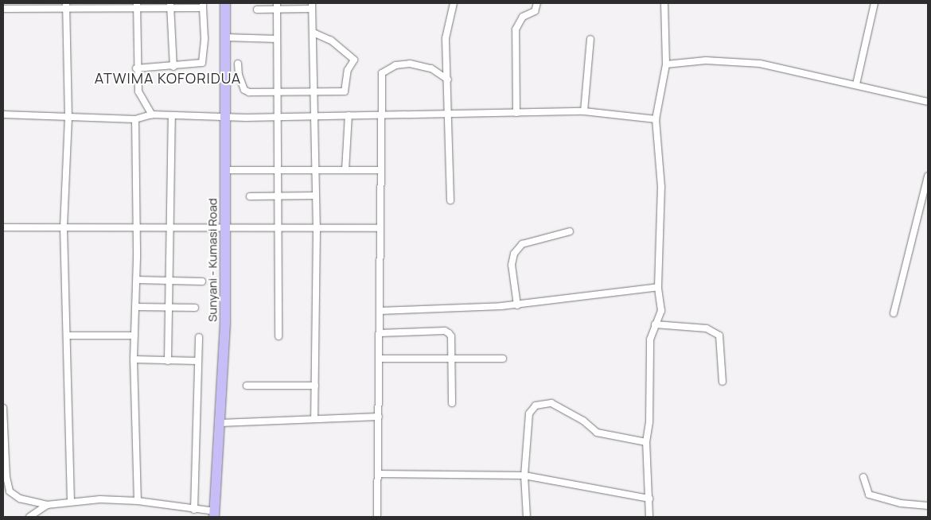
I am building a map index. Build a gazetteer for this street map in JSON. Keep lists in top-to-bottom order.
{
  "streets": {
    "main road": ["Sunyani - Kumasi Road"]
  },
  "districts": ["ATWIMA KOFORIDUA"]
}
